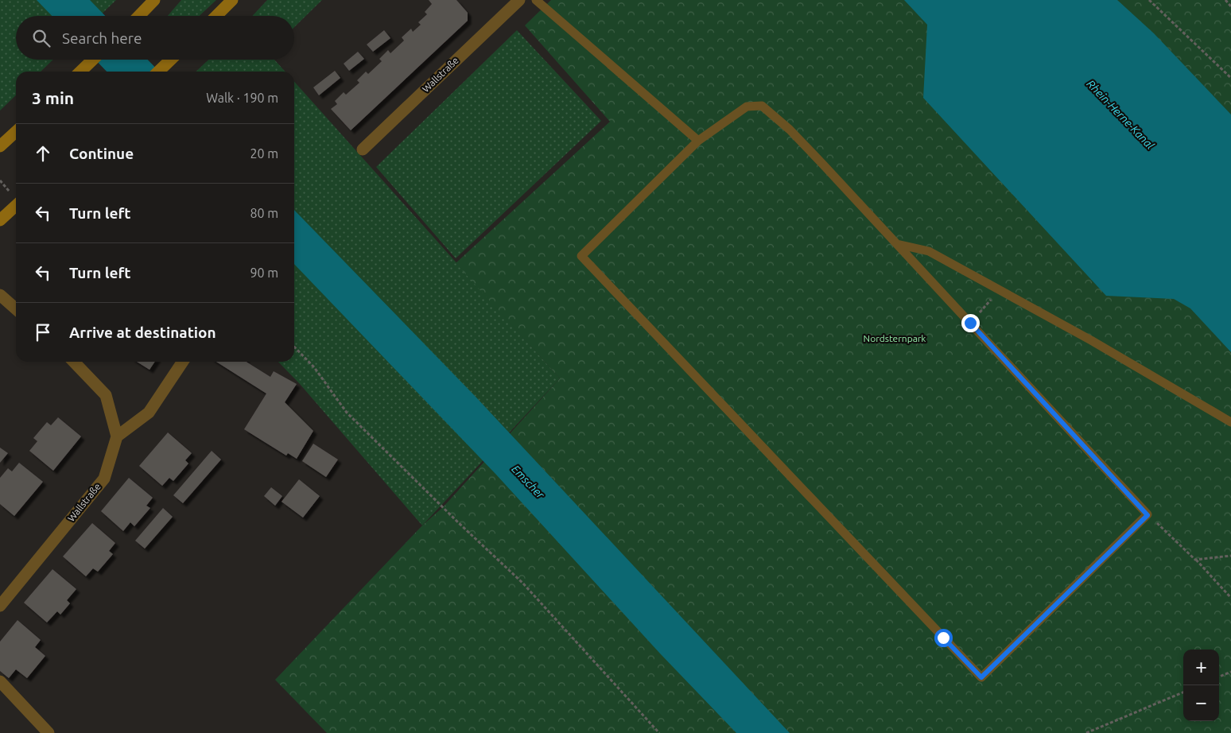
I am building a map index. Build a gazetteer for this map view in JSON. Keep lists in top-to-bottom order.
{
  "streets": {
    "street": ["Wallstraße"]
  },
  "water": ["Rhein-Herne-Kanal", "Emscher"],
  "parks": ["Nordsternpark"],
  "page": {
    "search": "Search here",
    "heading": ["3 min", "Walk · 190 m"],
    "list": [
      ["Continue", "20 m"],
      ["Turn left", "80 m"],
      ["Turn left", "90 m"],
      "Arrive at destination"
    ],
    "map_buttons": ["+", "−"]
  }
}
